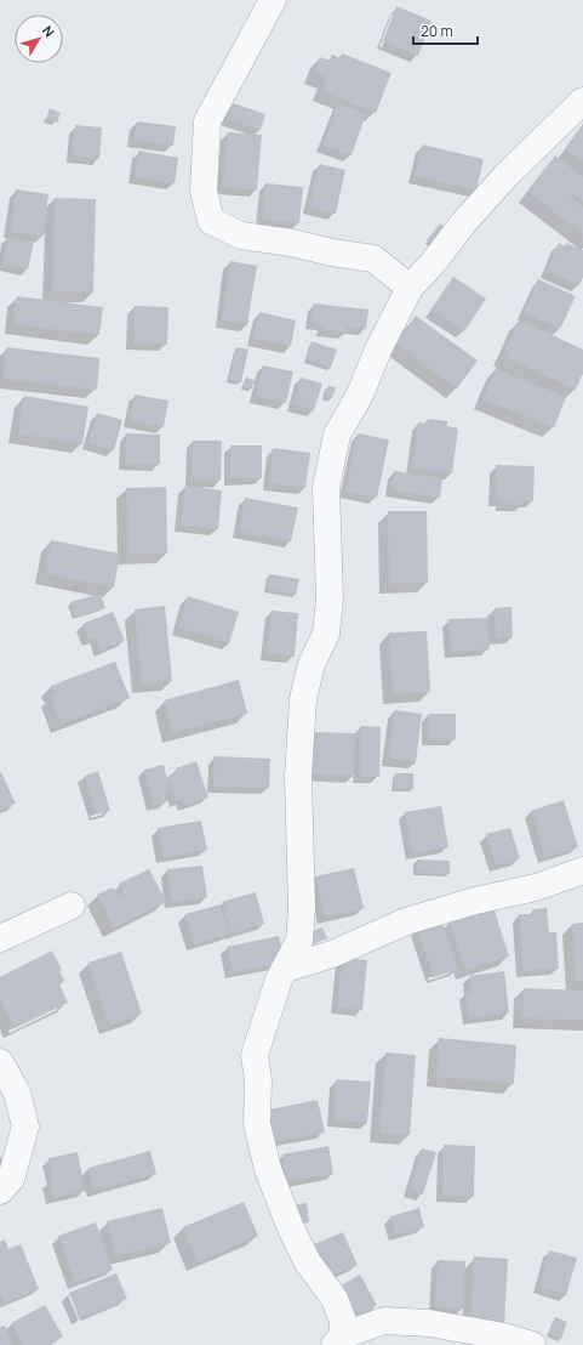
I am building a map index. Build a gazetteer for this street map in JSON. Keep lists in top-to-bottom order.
{
  "scale_bar": "20 m",
  "north": "top right"
}
